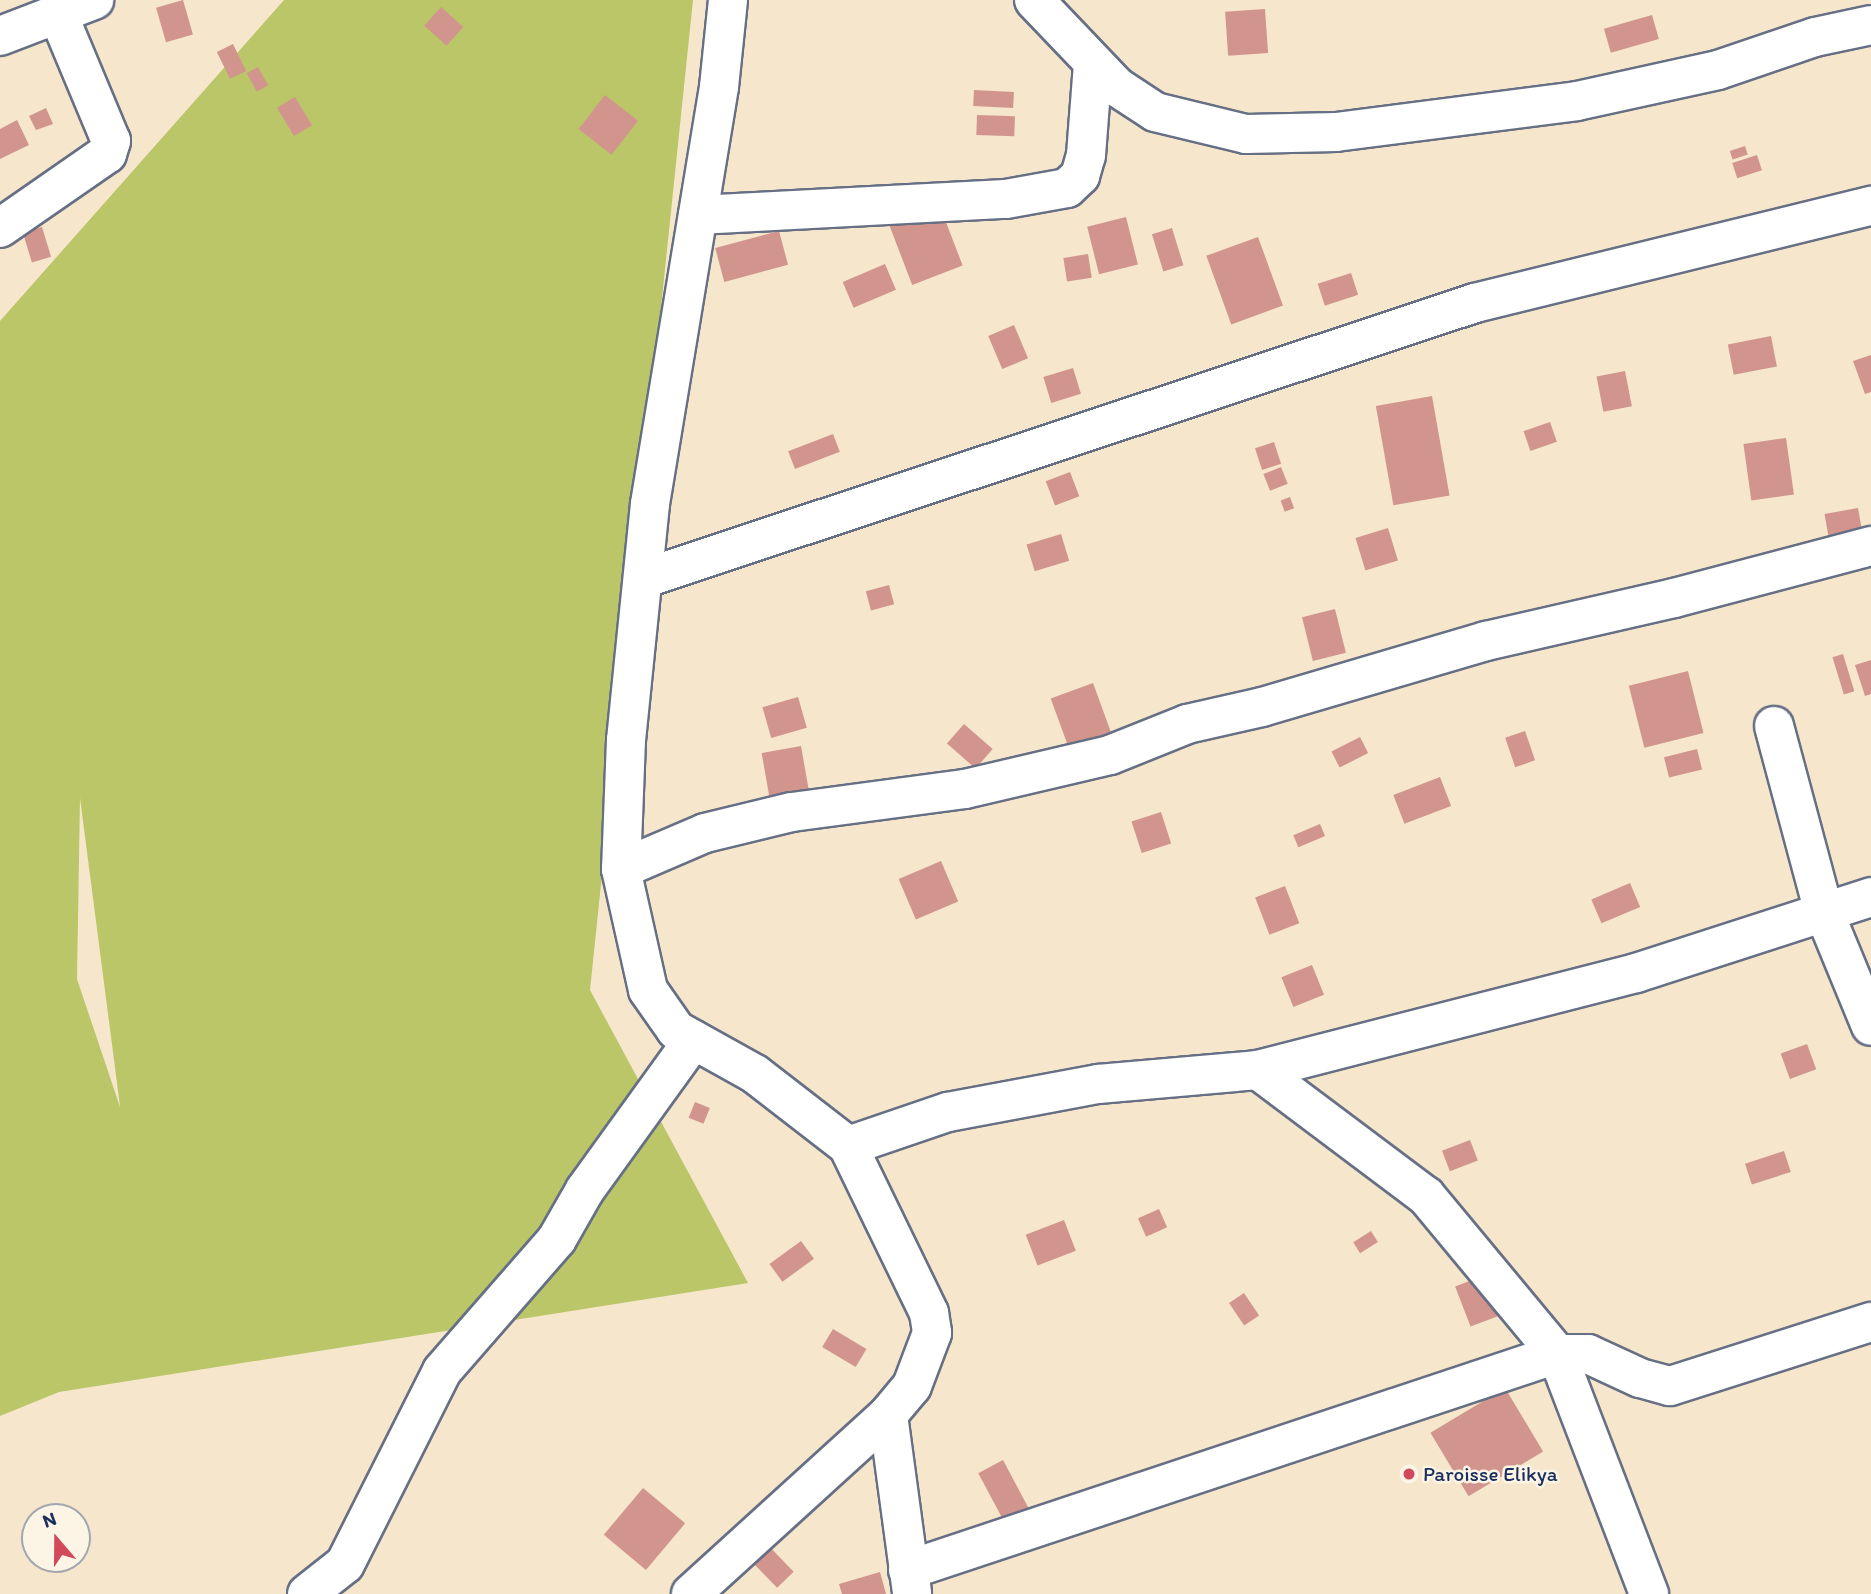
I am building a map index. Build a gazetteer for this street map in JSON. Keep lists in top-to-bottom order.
{
  "places": ["Paroisse Elikya"],
  "north": "top"
}
